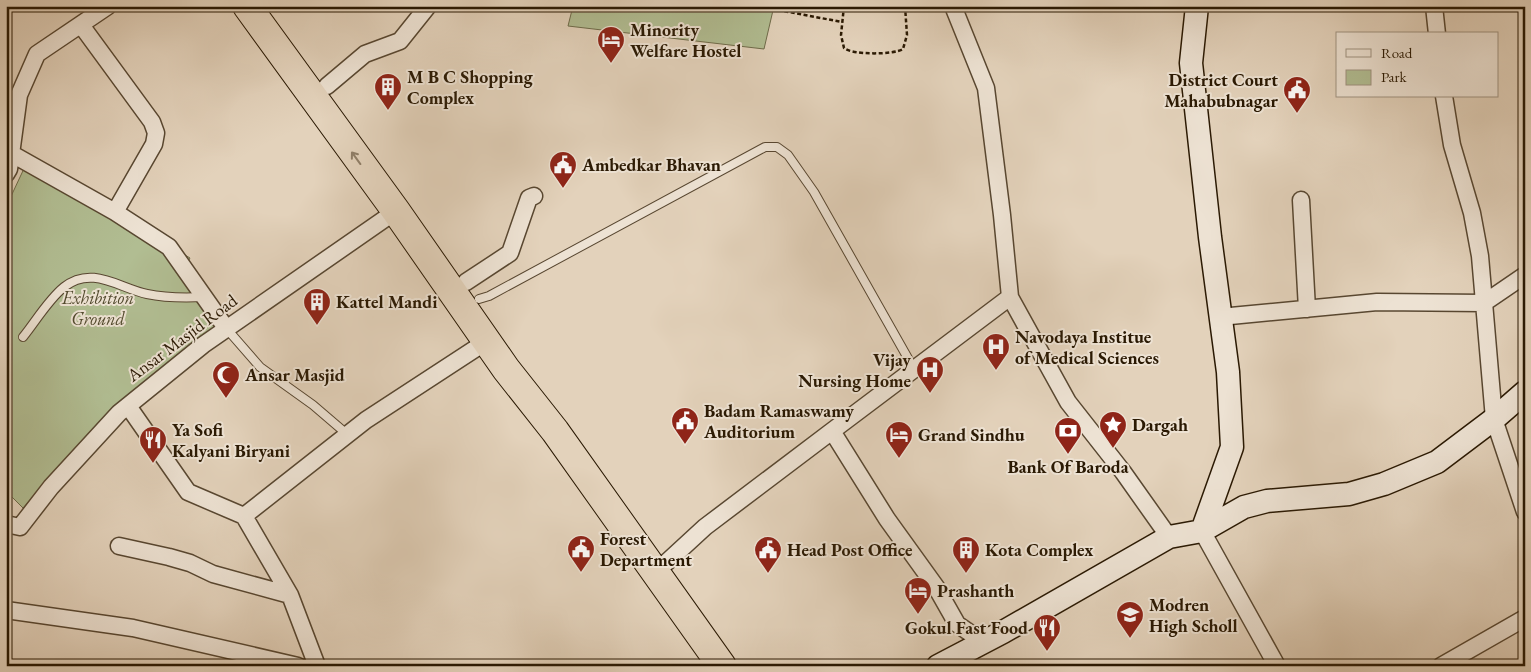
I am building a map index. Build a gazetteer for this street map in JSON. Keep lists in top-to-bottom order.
{
  "streets": {
    "street": ["Ansar Masjid Road"]
  },
  "parks": ["Exhibition Ground"],
  "places": {
    "hotel": ["Minority Welfare Hostel", "Grand Sindhu", "Prashanth"],
    "building": ["M B C Shopping Complex", "Kattel Mandi", "Kota Complex"],
    "public building": [
      "District Court Mahabubnagar",
      "Ambedkar Bhavan",
      "Badam Ramaswamy Auditorium",
      "Forest Department",
      "Head Post Office"
    ],
    "hospital": ["Navodaya Institue of Medical Sciences", "Vijay Nursing Home"],
    "mosque": ["Ansar Masjid"],
    "place": ["Dargah"],
    "bank": ["Bank Of Baroda"],
    "restaurant": ["Ya Sofi Kalyani Biryani", "Gokul Fast Food"],
    "school or university": ["Modren High Scholl"]
  },
  "legend": ["Road", "Park"]
}
